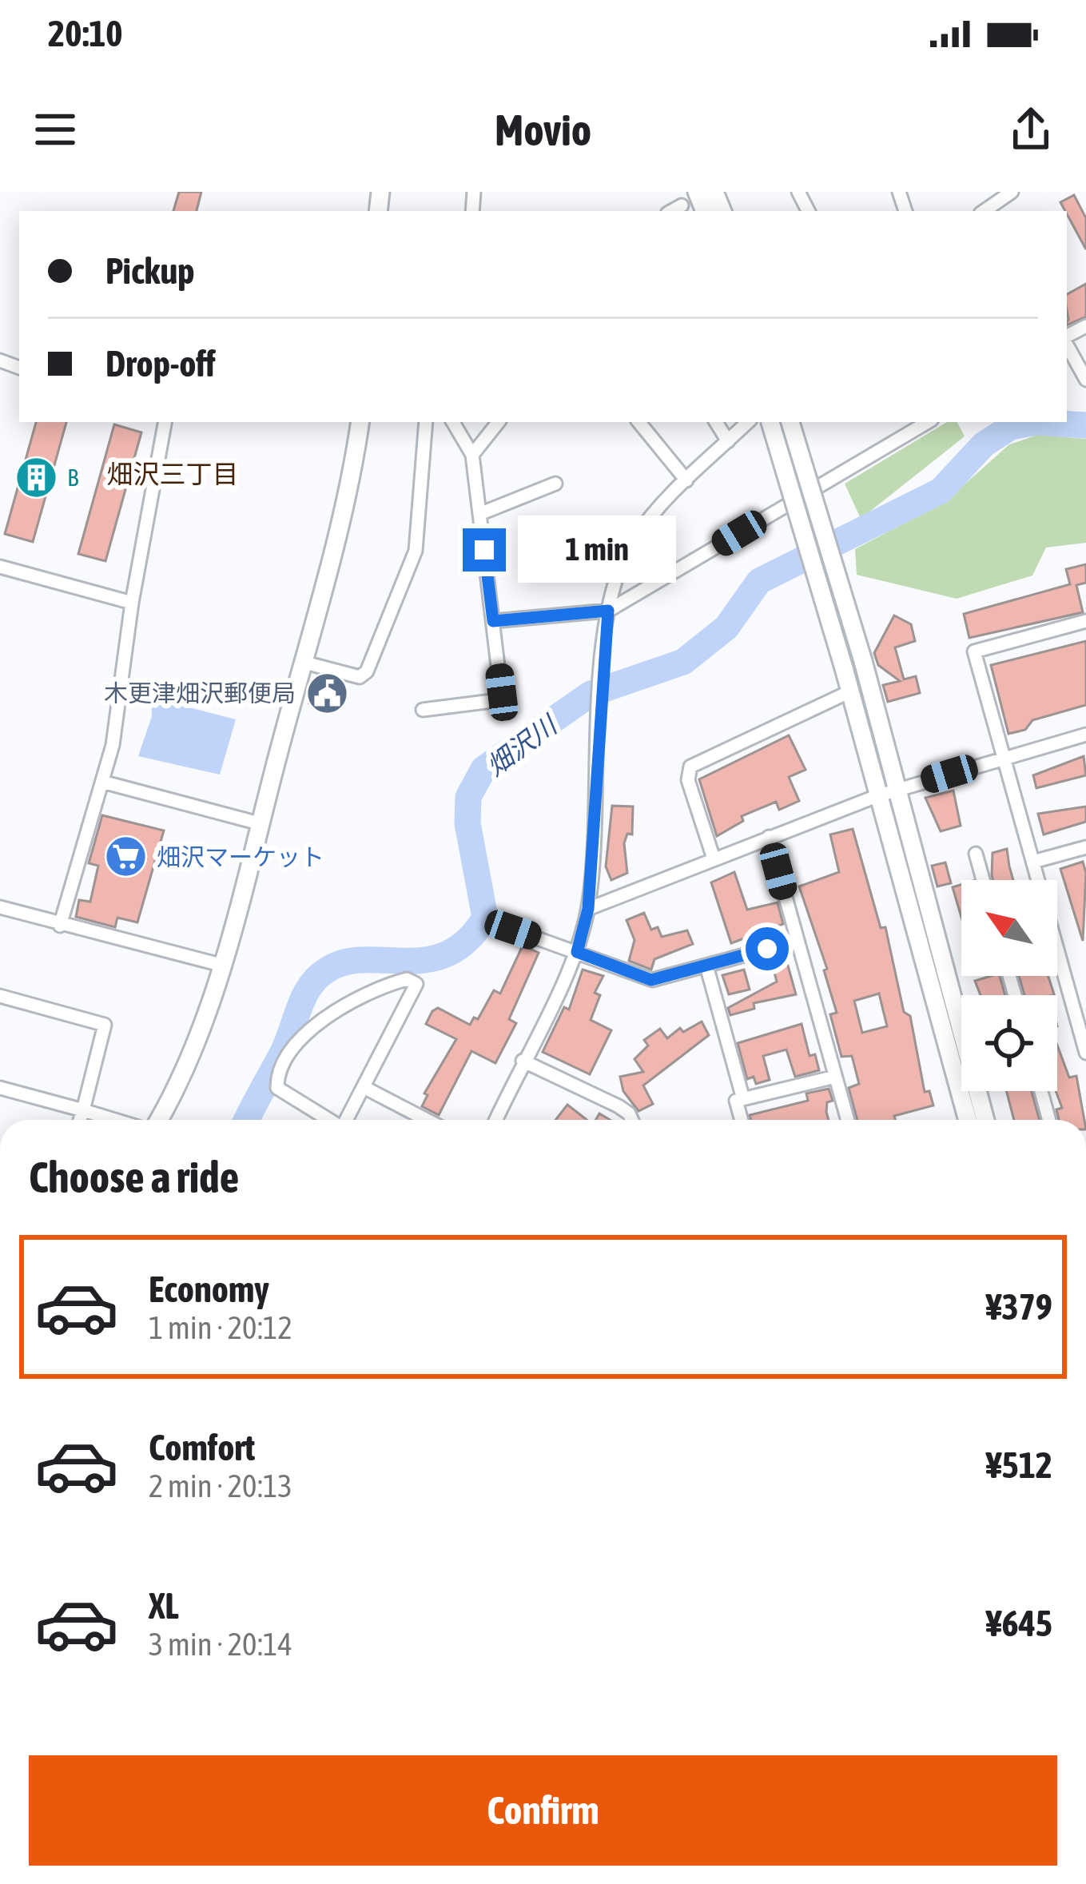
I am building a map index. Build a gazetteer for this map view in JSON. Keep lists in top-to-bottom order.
{
  "districts": ["畑沢三丁目"],
  "water": ["畑沢川"],
  "places": {
    "building": ["B"],
    "public building": ["木更津畑沢郵便局"],
    "supermarket": ["畑沢マーケット"]
  },
  "north": "top left",
  "page": {
    "status": "20:10",
    "header": "Movio",
    "banner": ["Pickup", "Drop-off"],
    "bubble": "1 min",
    "heading": "Choose a ride",
    "list": [
      {
        "name": "Economy",
        "note": "1 min · 20:12",
        "value": "¥379"
      },
      {
        "name": "Comfort",
        "note": "2 min · 20:13",
        "value": "¥512"
      },
      {
        "name": "XL",
        "note": "3 min · 20:14",
        "value": "¥645"
      }
    ],
    "buttons": "Confirm"
  }
}
